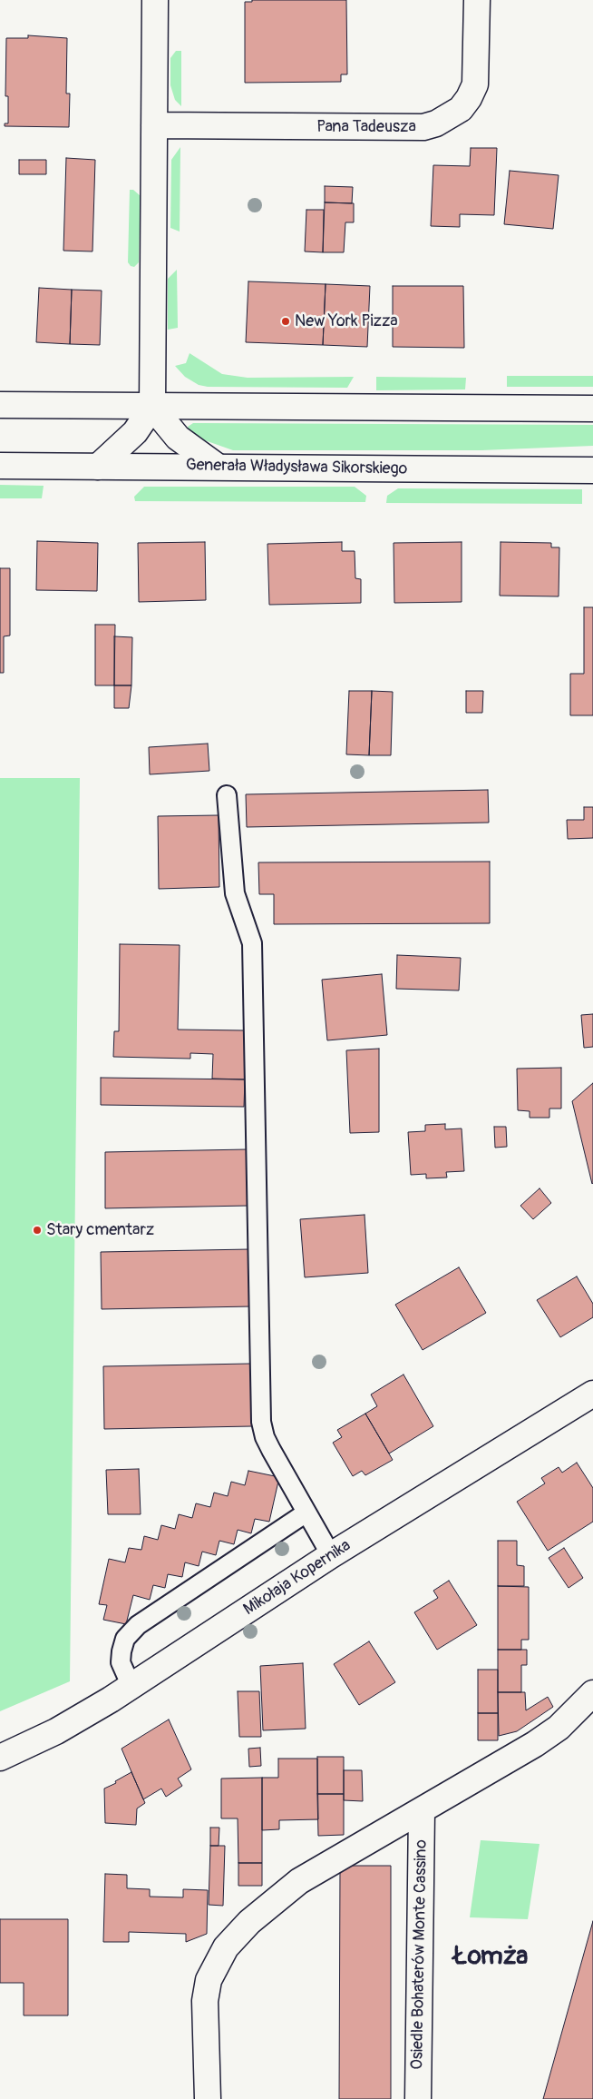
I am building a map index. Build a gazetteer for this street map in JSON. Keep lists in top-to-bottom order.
{
  "streets": {
    "street": [
      "Pana Tadeusza",
      "Generała Władysława Sikorskiego",
      "Mikołaja Kopernika",
      "Osiedle Bohaterów Monte Cassino"
    ]
  },
  "districts": ["Łomża"],
  "places": ["New York Pizza", "Stary cmentarz"]
}
